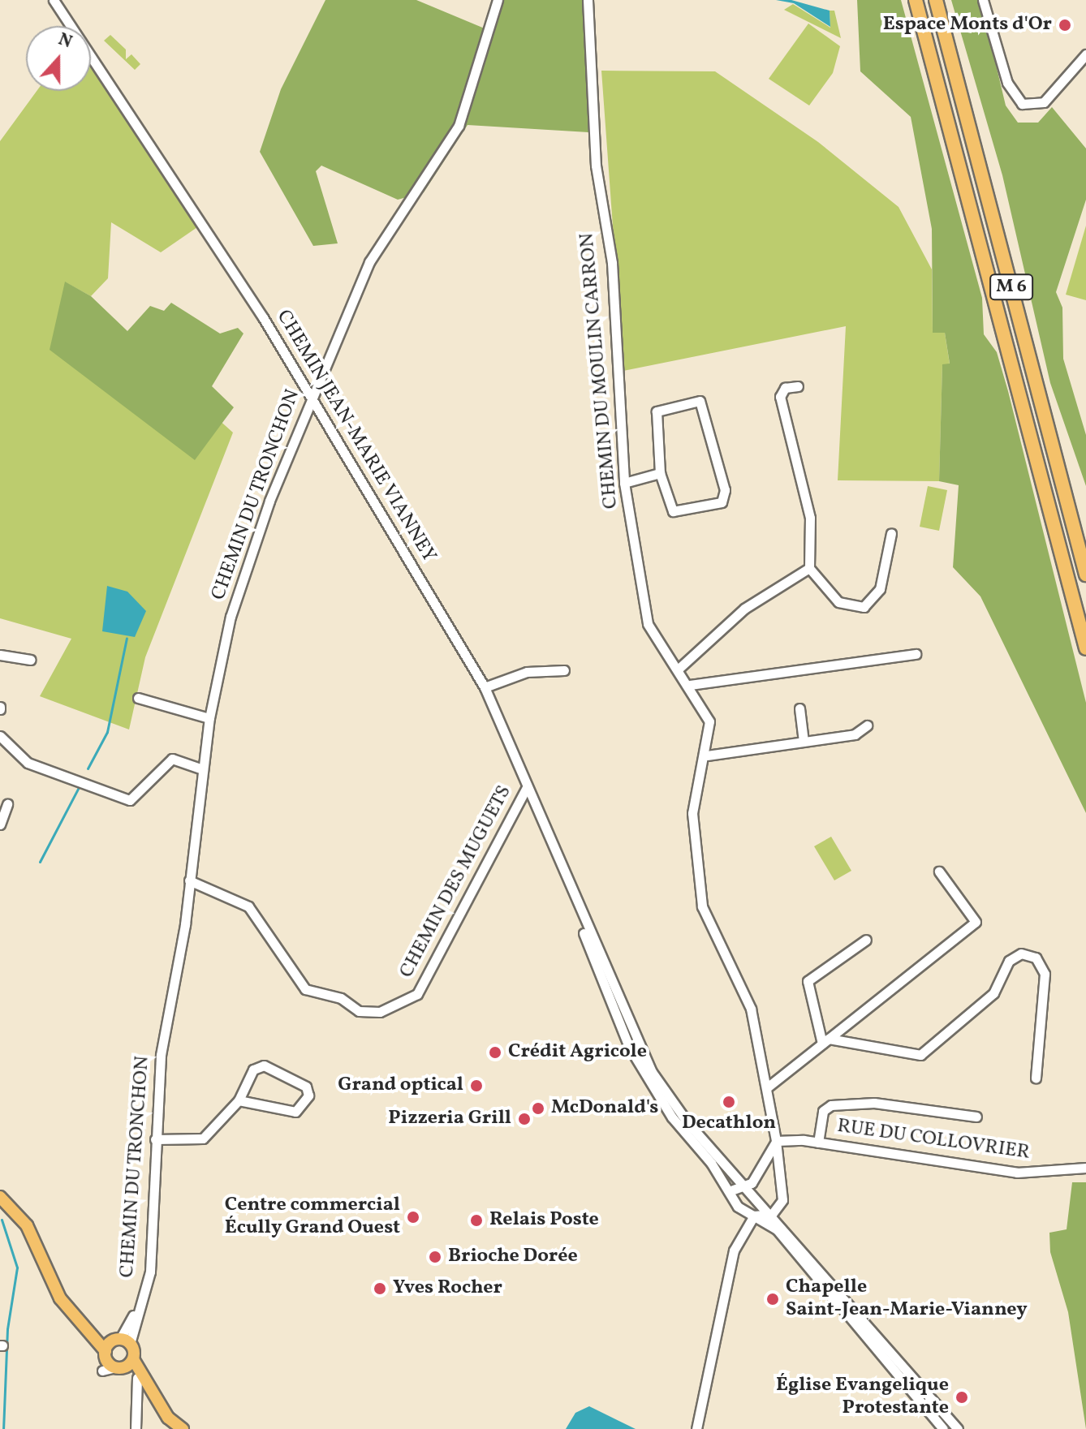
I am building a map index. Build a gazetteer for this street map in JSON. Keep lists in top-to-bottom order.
{
  "streets": {
    "highway": ["M 6"],
    "street": [
      "CHEMIN DU MOULIN CARRON",
      "CHEMIN JEAN-MARIE VIANNEY",
      "CHEMIN DU TRONCHON",
      "CHEMIN DES MUGUETS",
      "RUE DU COLLOVRIER"
    ]
  },
  "crossings": [
    ["CHEMIN DU MOULIN CARRON", "CHEMIN JEAN-MARIE VIANNEY"],
    ["CHEMIN DU MOULIN CARRON", "RUE DU COLLOVRIER"],
    ["CHEMIN JEAN-MARIE VIANNEY", "CHEMIN DU TRONCHON"],
    ["CHEMIN JEAN-MARIE VIANNEY", "CHEMIN DES MUGUETS"],
    ["CHEMIN DU TRONCHON", "CHEMIN DES MUGUETS"]
  ],
  "places": [
    "Espace Monts d'Or",
    "Crédit Agricole",
    "Grand optical",
    "Decathlon",
    "McDonald's",
    "Pizzeria Grill",
    "Centre commercial Écully Grand Ouest",
    "Relais Poste",
    "Brioche Dorée",
    "Yves Rocher",
    "Chapelle Saint-Jean-Marie-Vianney",
    "Église Evangelique Protestante"
  ],
  "north": "top"
}
